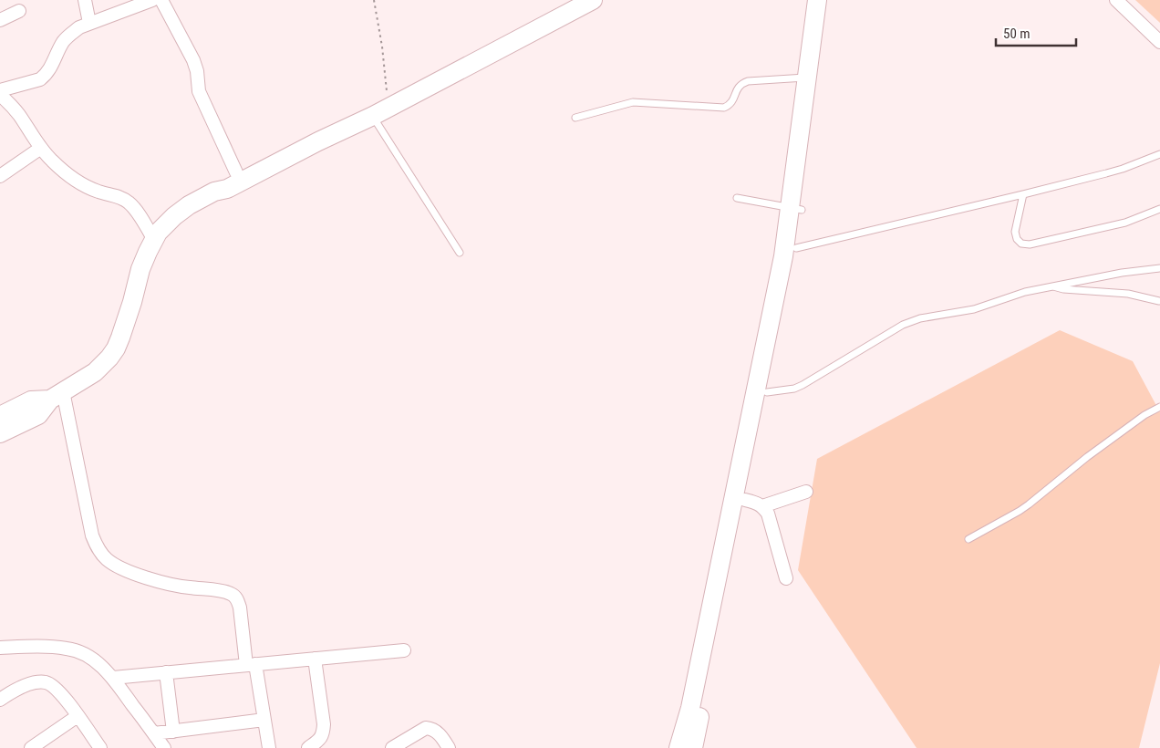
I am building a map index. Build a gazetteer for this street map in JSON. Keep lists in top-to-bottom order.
{
  "scale_bar": "50 m"
}
